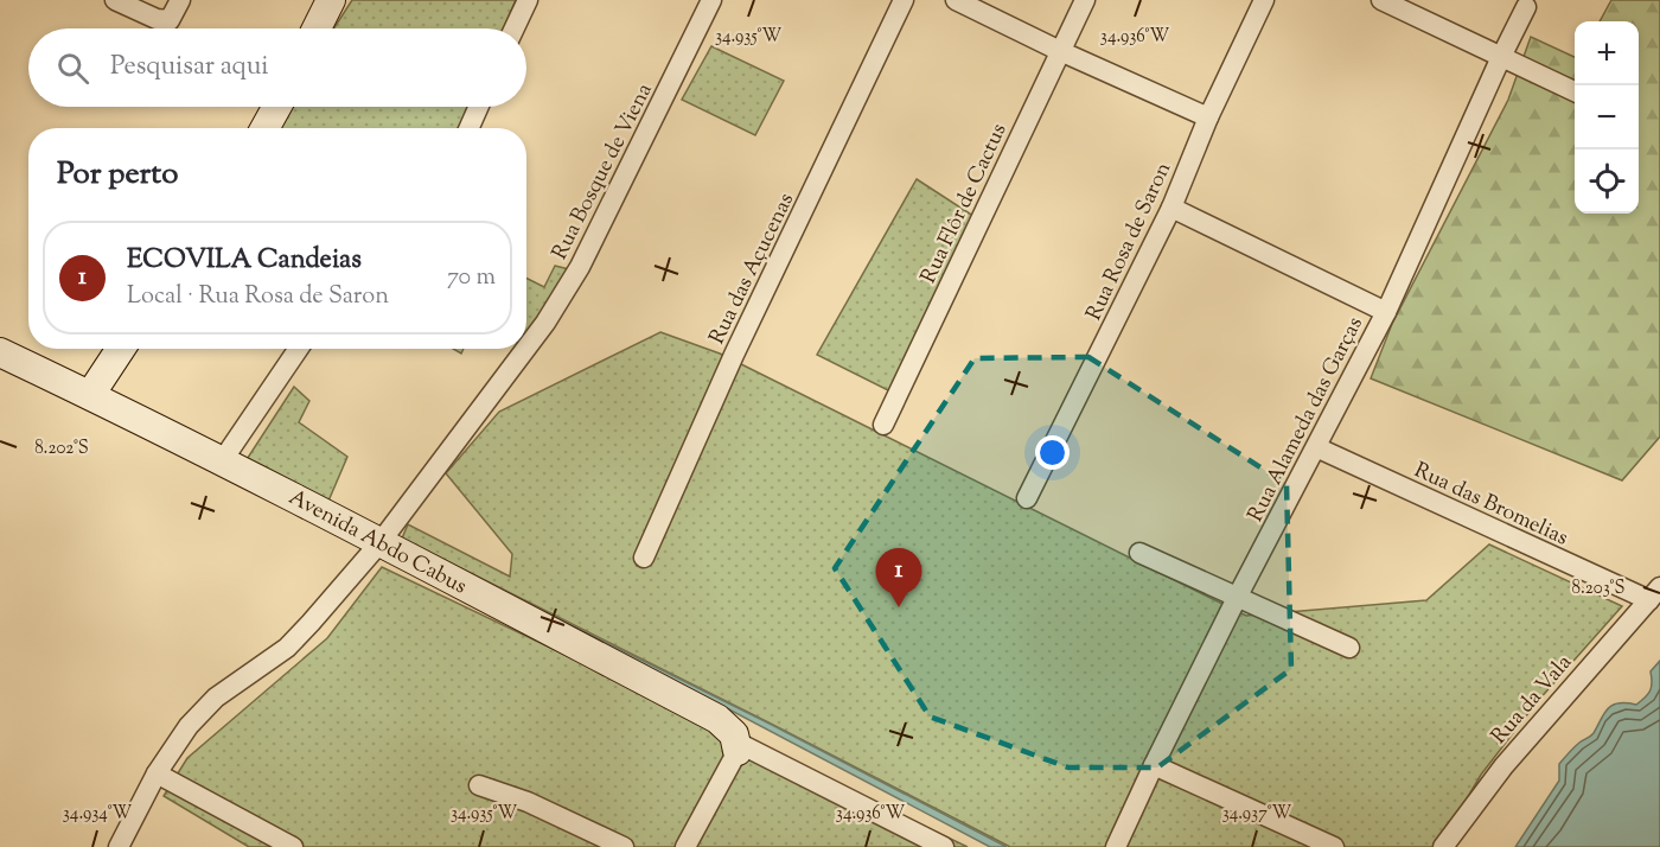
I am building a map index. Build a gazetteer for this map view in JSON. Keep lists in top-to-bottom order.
{
  "streets": {
    "main road": ["Avenida Abdo Cabus"],
    "street": [
      "Rua Bosque de Viena",
      "Rua Flôr de Cactus",
      "Rua Rosa de Saron",
      "Rua das Açucenas",
      "Rua Alameda das Garças",
      "Rua das Bromelias",
      "Rua da Vala"
    ]
  },
  "crossings": [
    ["Rua Bosque de Viena", "Avenida Abdo Cabus"],
    ["Rua Alameda das Garças", "Rua das Bromelias"],
    ["Rua das Bromelias", "Rua da Vala"]
  ],
  "page": {
    "map_buttons": ["+", "−"],
    "search": "Pesquisar aqui",
    "heading": "Por perto",
    "list": [
      {
        "mark": "1",
        "name": "ECOVILA Candeias",
        "note": "Local · Rua Rosa de Saron",
        "value": "70 m"
      }
    ],
    "pins": "1"
  },
  "coordinates": [
    "34.935°W",
    "34.936°W",
    "8.202°S",
    "8.203°S",
    "34.934°W",
    "34.937°W"
  ]
}
